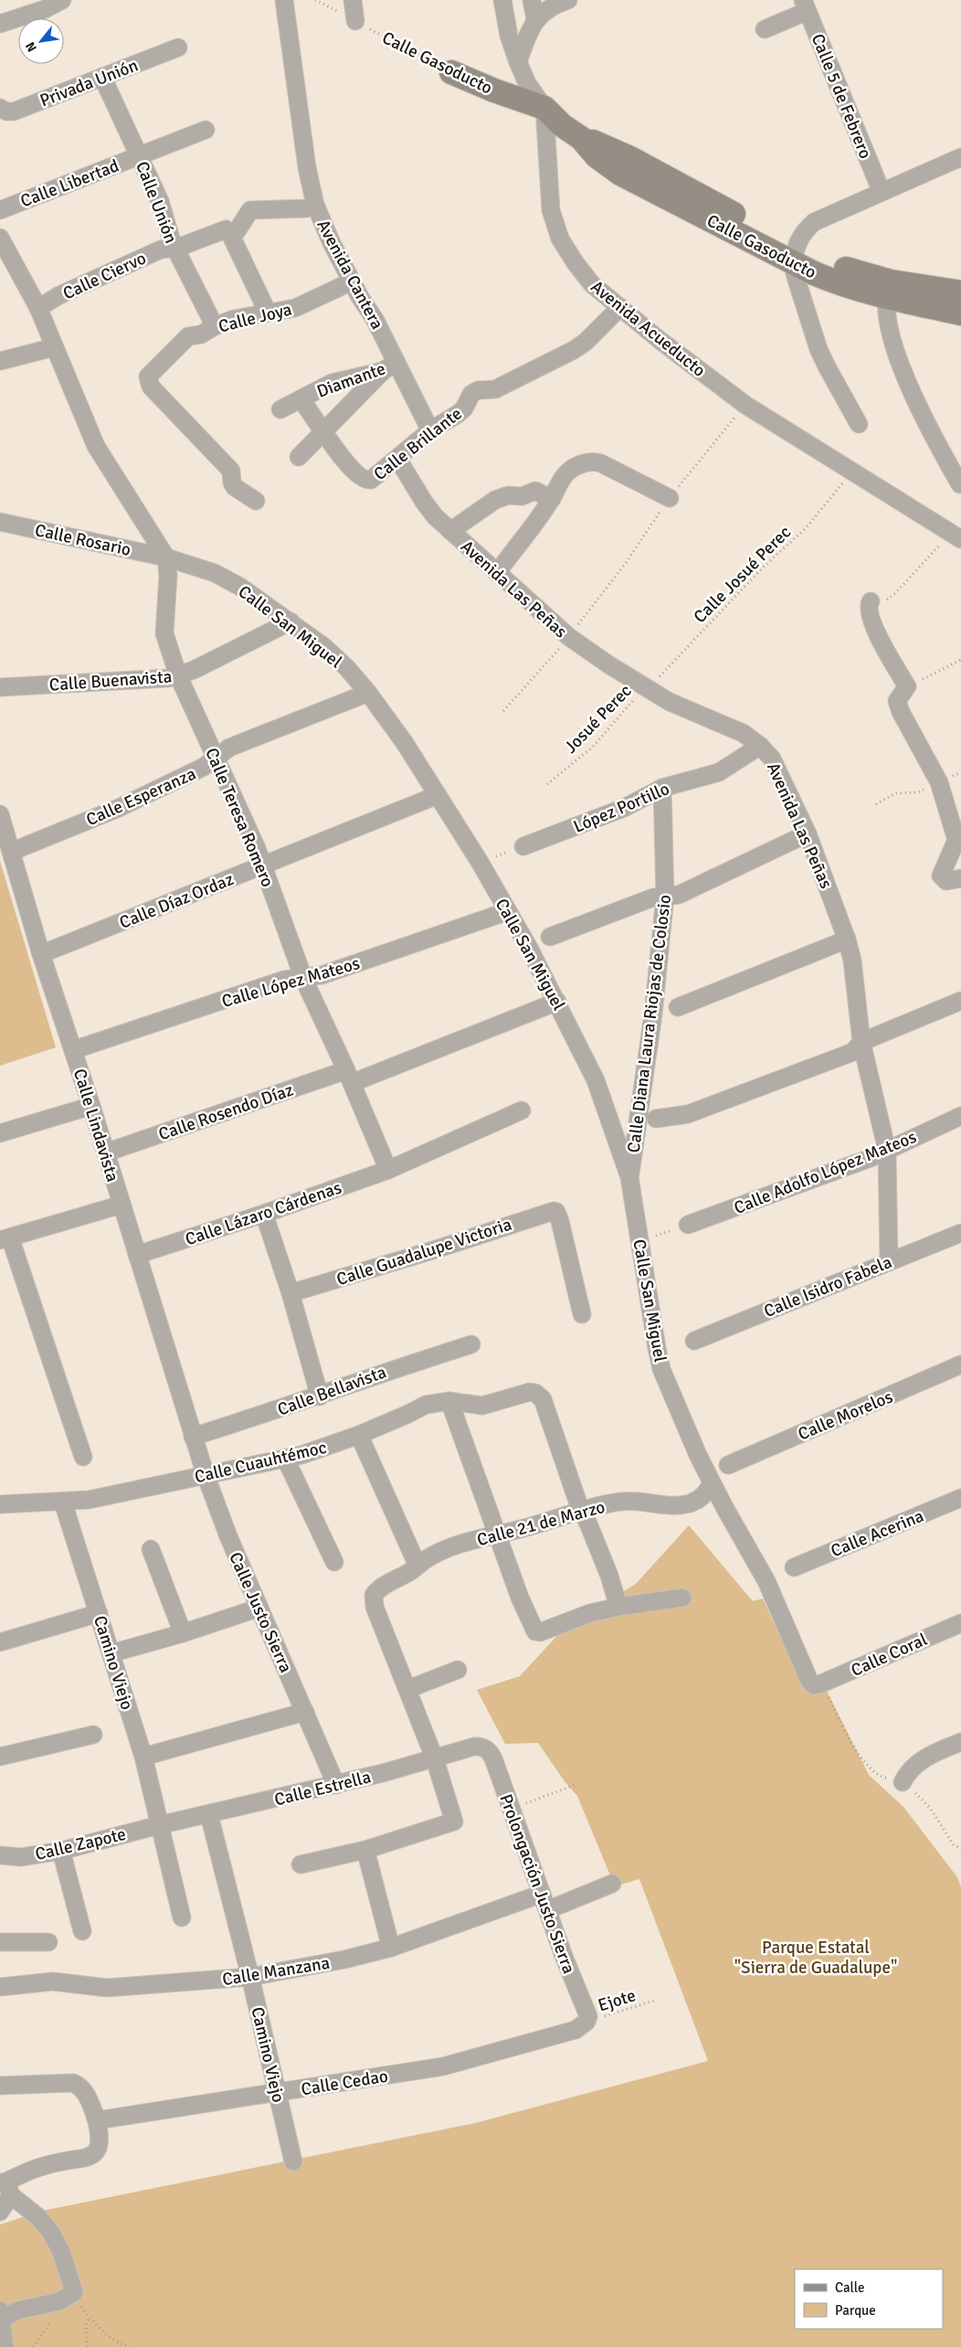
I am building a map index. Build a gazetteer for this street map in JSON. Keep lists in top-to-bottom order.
{
  "streets": {
    "main road": ["Calle Gasoducto"],
    "street": [
      "Privada Unión",
      "Calle 5 de Febrero",
      "Calle Libertad",
      "Calle Unión",
      "Avenida Cantera",
      "Calle Ciervo",
      "Calle Joya",
      "Avenida Acueducto",
      "Diamante",
      "Calle Brillante",
      "Calle Rosario",
      "Avenida Las Peñas",
      "Calle San Miguel",
      "Calle Buenavista",
      "Calle Esperanza",
      "López Portillo",
      "Calle Teresa Romero",
      "Calle Díaz Ordaz",
      "Calle López Mateos",
      "Calle Diana Laura Riojas de Colosio",
      "Calle Rosendo Díaz",
      "Calle Lindavista",
      "Calle Adolfo López Mateos",
      "Calle Lázaro Cárdenas",
      "Calle Guadalupe Victoria",
      "Calle Isidro Fabela",
      "Calle Bellavista",
      "Calle Morelos",
      "Calle Cuauhtémoc",
      "Calle 21 de Marzo",
      "Calle Acerina",
      "Calle Justo Sierra",
      "Calle Coral",
      "Camino Viejo",
      "Calle Estrella",
      "Calle Zapote",
      "Prolongación Justo Sierra",
      "Calle Manzana",
      "Calle Cedao"
    ],
    "path": ["Calle Josué Perec", "Josué Perec", "Ejote"]
  },
  "crossings": [
    ["Calle Gasoducto", "Avenida Acueducto"],
    ["Privada Unión", "Calle Unión"],
    ["Calle Libertad", "Calle Unión"],
    ["Calle Unión", "Calle Ciervo"],
    ["Calle Unión", "Calle Joya"],
    ["Avenida Cantera", "Calle Joya"],
    ["Avenida Cantera", "Diamante"],
    ["Avenida Cantera", "Calle Brillante"],
    ["Avenida Acueducto", "Calle Brillante"],
    ["Avenida Acueducto", "Calle Josué Perec"],
    ["Diamante", "Calle Brillante"],
    ["Calle Brillante", "Avenida Las Peñas"],
    ["Calle Rosario", "Calle San Miguel"],
    ["Calle Rosario", "Calle Teresa Romero"],
    ["Calle Josué Perec", "Avenida Las Peñas"],
    ["Calle Josué Perec", "Josué Perec"],
    ["Avenida Las Peñas", "Josué Perec"],
    ["Avenida Las Peñas", "López Portillo"],
    ["Avenida Las Peñas", "Calle Adolfo López Mateos"],
    ["Avenida Las Peñas", "Calle Isidro Fabela"],
    ["Calle San Miguel", "Calle Buenavista"],
    ["Calle San Miguel", "Calle Esperanza"],
    ["Calle San Miguel", "Calle Teresa Romero"],
    ["Calle San Miguel", "Calle Díaz Ordaz"],
    ["Calle San Miguel", "Calle López Mateos"],
    ["Calle San Miguel", "Calle Diana Laura Riojas de Colosio"],
    ["Calle San Miguel", "Calle Rosendo Díaz"],
    ["Calle San Miguel", "Calle 21 de Marzo"],
    ["Calle San Miguel", "Calle Coral"],
    ["Calle Buenavista", "Calle Teresa Romero"],
    ["Calle Esperanza", "Calle Teresa Romero"],
    ["Calle Esperanza", "Calle Lindavista"],
    ["López Portillo", "Calle Diana Laura Riojas de Colosio"],
    ["Calle Teresa Romero", "Calle Díaz Ordaz"],
    ["Calle Teresa Romero", "Calle López Mateos"],
    ["Calle Teresa Romero", "Calle Rosendo Díaz"],
    ["Calle Díaz Ordaz", "Calle Lindavista"],
    ["Calle López Mateos", "Calle Lindavista"],
    ["Calle Rosendo Díaz", "Calle Lindavista"],
    ["Calle Lindavista", "Calle Lázaro Cárdenas"],
    ["Calle Lindavista", "Calle Bellavista"],
    ["Calle Lindavista", "Calle Justo Sierra"],
    ["Calle Bellavista", "Calle Justo Sierra"],
    ["Calle Cuauhtémoc", "Calle 21 de Marzo"],
    ["Calle Cuauhtémoc", "Calle Justo Sierra"],
    ["Calle Cuauhtémoc", "Camino Viejo"],
    ["Calle Justo Sierra", "Calle Estrella"],
    ["Camino Viejo", "Calle Estrella"],
    ["Camino Viejo", "Calle Zapote"],
    ["Camino Viejo", "Calle Manzana"],
    ["Camino Viejo", "Calle Cedao"],
    ["Calle Estrella", "Calle Zapote"],
    ["Calle Estrella", "Prolongación Justo Sierra"],
    ["Prolongación Justo Sierra", "Calle Manzana"],
    ["Prolongación Justo Sierra", "Ejote"],
    ["Prolongación Justo Sierra", "Calle Cedao"],
    ["Ejote", "Calle Cedao"]
  ],
  "parks": ["Parque Estatal \"Sierra de Guadalupe\""],
  "legend": ["Calle", "Parque"],
  "north": "bottom left"
}
